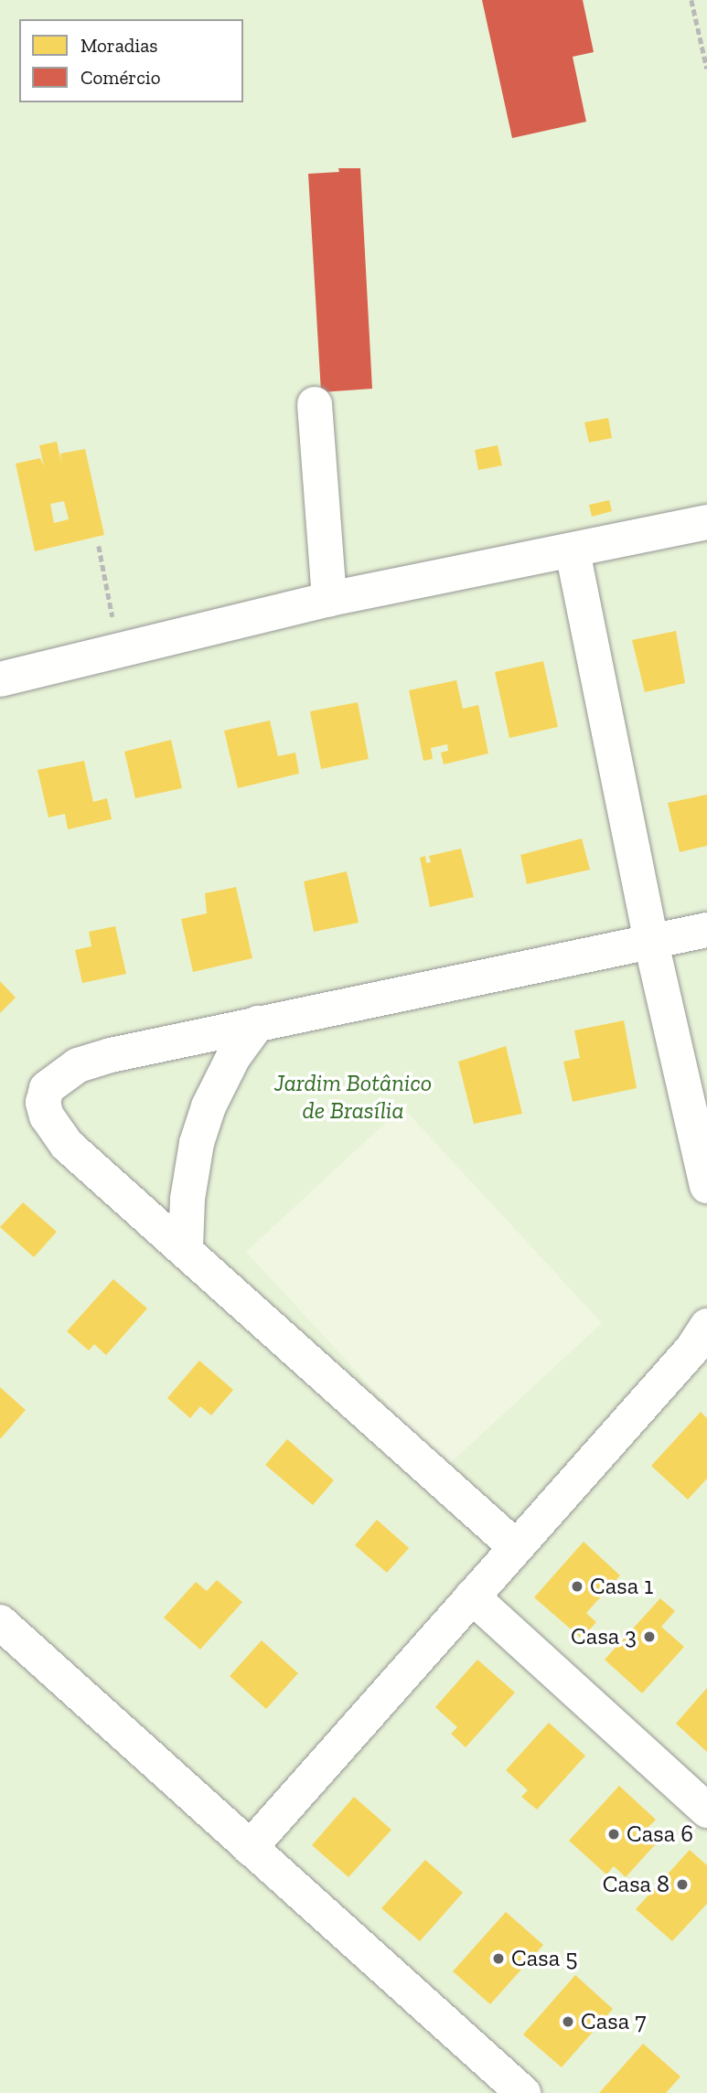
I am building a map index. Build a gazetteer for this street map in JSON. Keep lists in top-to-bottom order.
{
  "parks": ["Jardim Botânico de Brasília"],
  "places": [
    "Casa 1",
    "Casa 3",
    "Casa 6",
    "Casa 8",
    "Casa 5",
    "Casa 7"
  ],
  "legend": ["Moradias", "Comércio"]
}
